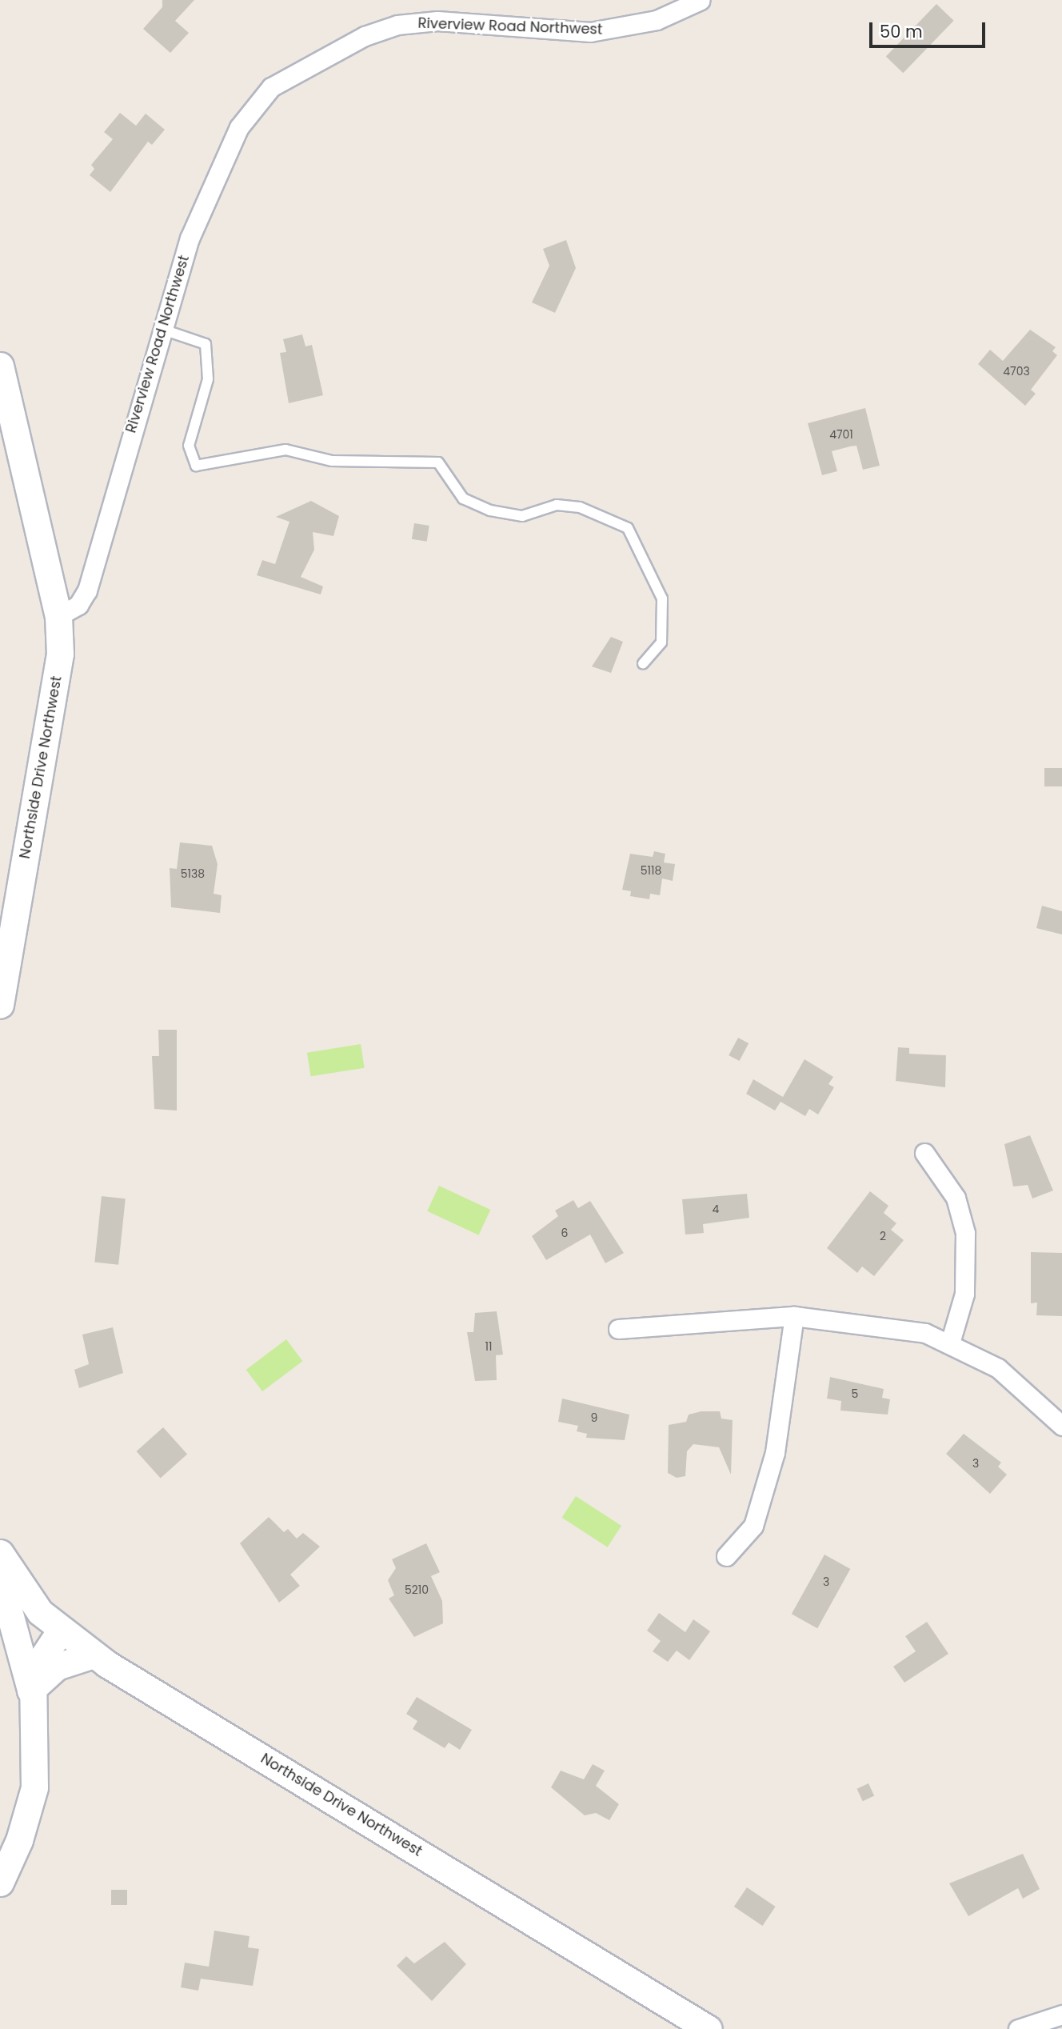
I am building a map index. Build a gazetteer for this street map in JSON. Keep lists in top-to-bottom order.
{
  "streets": {
    "main road": ["Northside Drive Northwest"],
    "street": ["Riverview Road Northwest"]
  },
  "crossings": [
    ["Riverview Road Northwest", "Northside Drive Northwest"]
  ],
  "house_numbers": [
    "4703",
    "4701",
    "5118",
    "5138",
    "4",
    "6",
    "2",
    "11",
    "5",
    "9",
    "3",
    "3",
    "5210"
  ],
  "scale_bar": "50 m"
}
